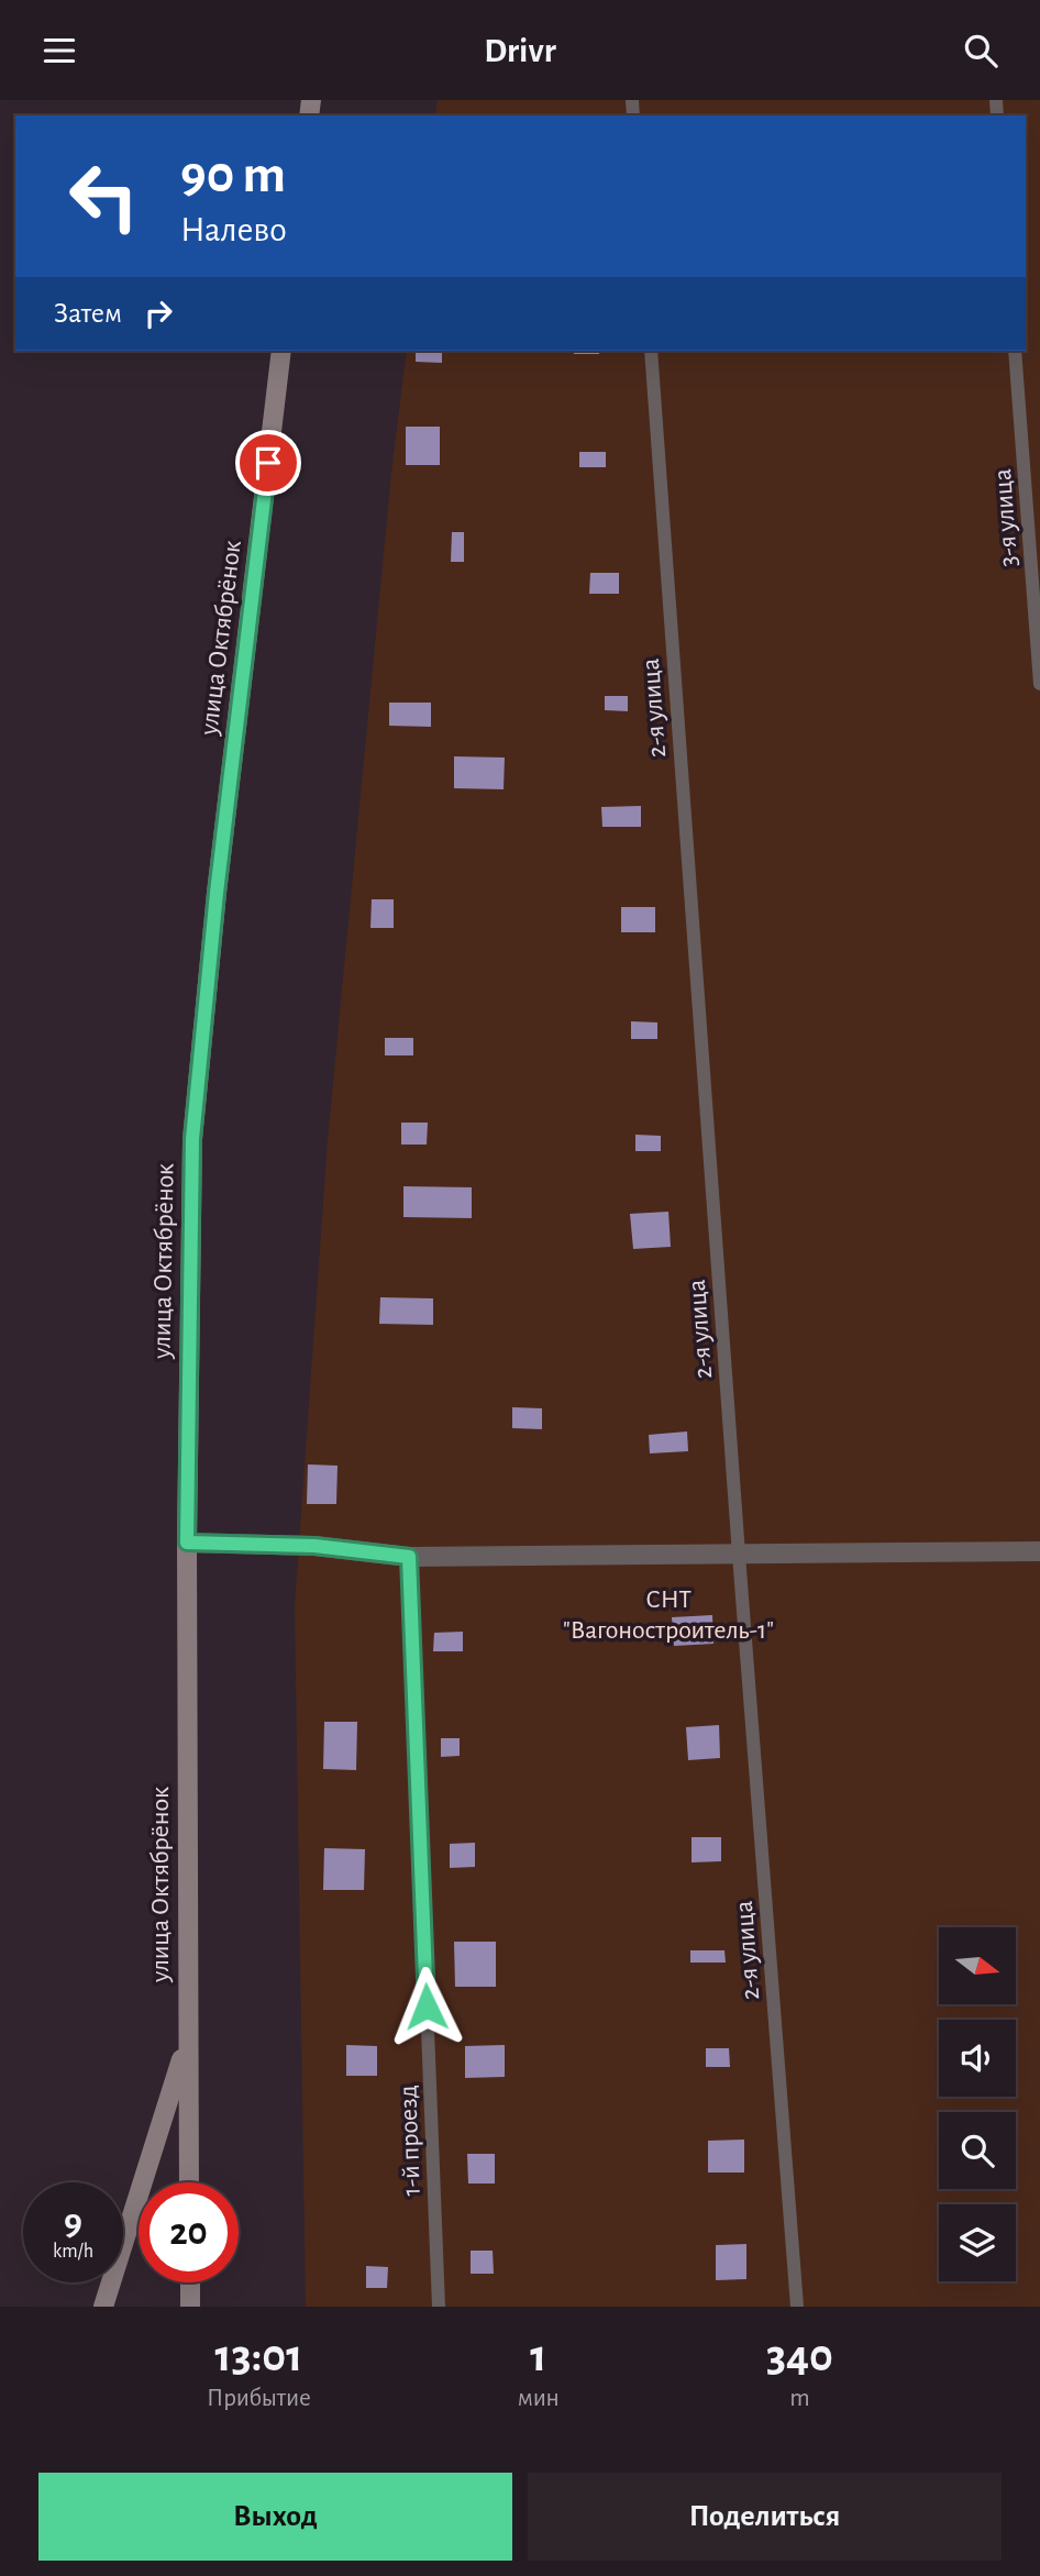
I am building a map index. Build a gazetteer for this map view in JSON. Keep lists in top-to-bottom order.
{
  "streets": {
    "street": ["улица Октябрёнок"],
    "lane": ["3-я улица", "2-я улица", "1-й проезд"]
  },
  "parks": ["СНТ \"Вагоностроитель-1\""],
  "north": "right",
  "page": {
    "header": "Drivr",
    "turn": ["90 m", "Налево"],
    "then": "Затем",
    "speed": "9 km/h",
    "limit": "20",
    "eta": [
      "13:01",
      "Прибытие",
      "1",
      "мин",
      "340",
      "m"
    ],
    "buttons": ["Выход", "Поделиться"]
  }
}
